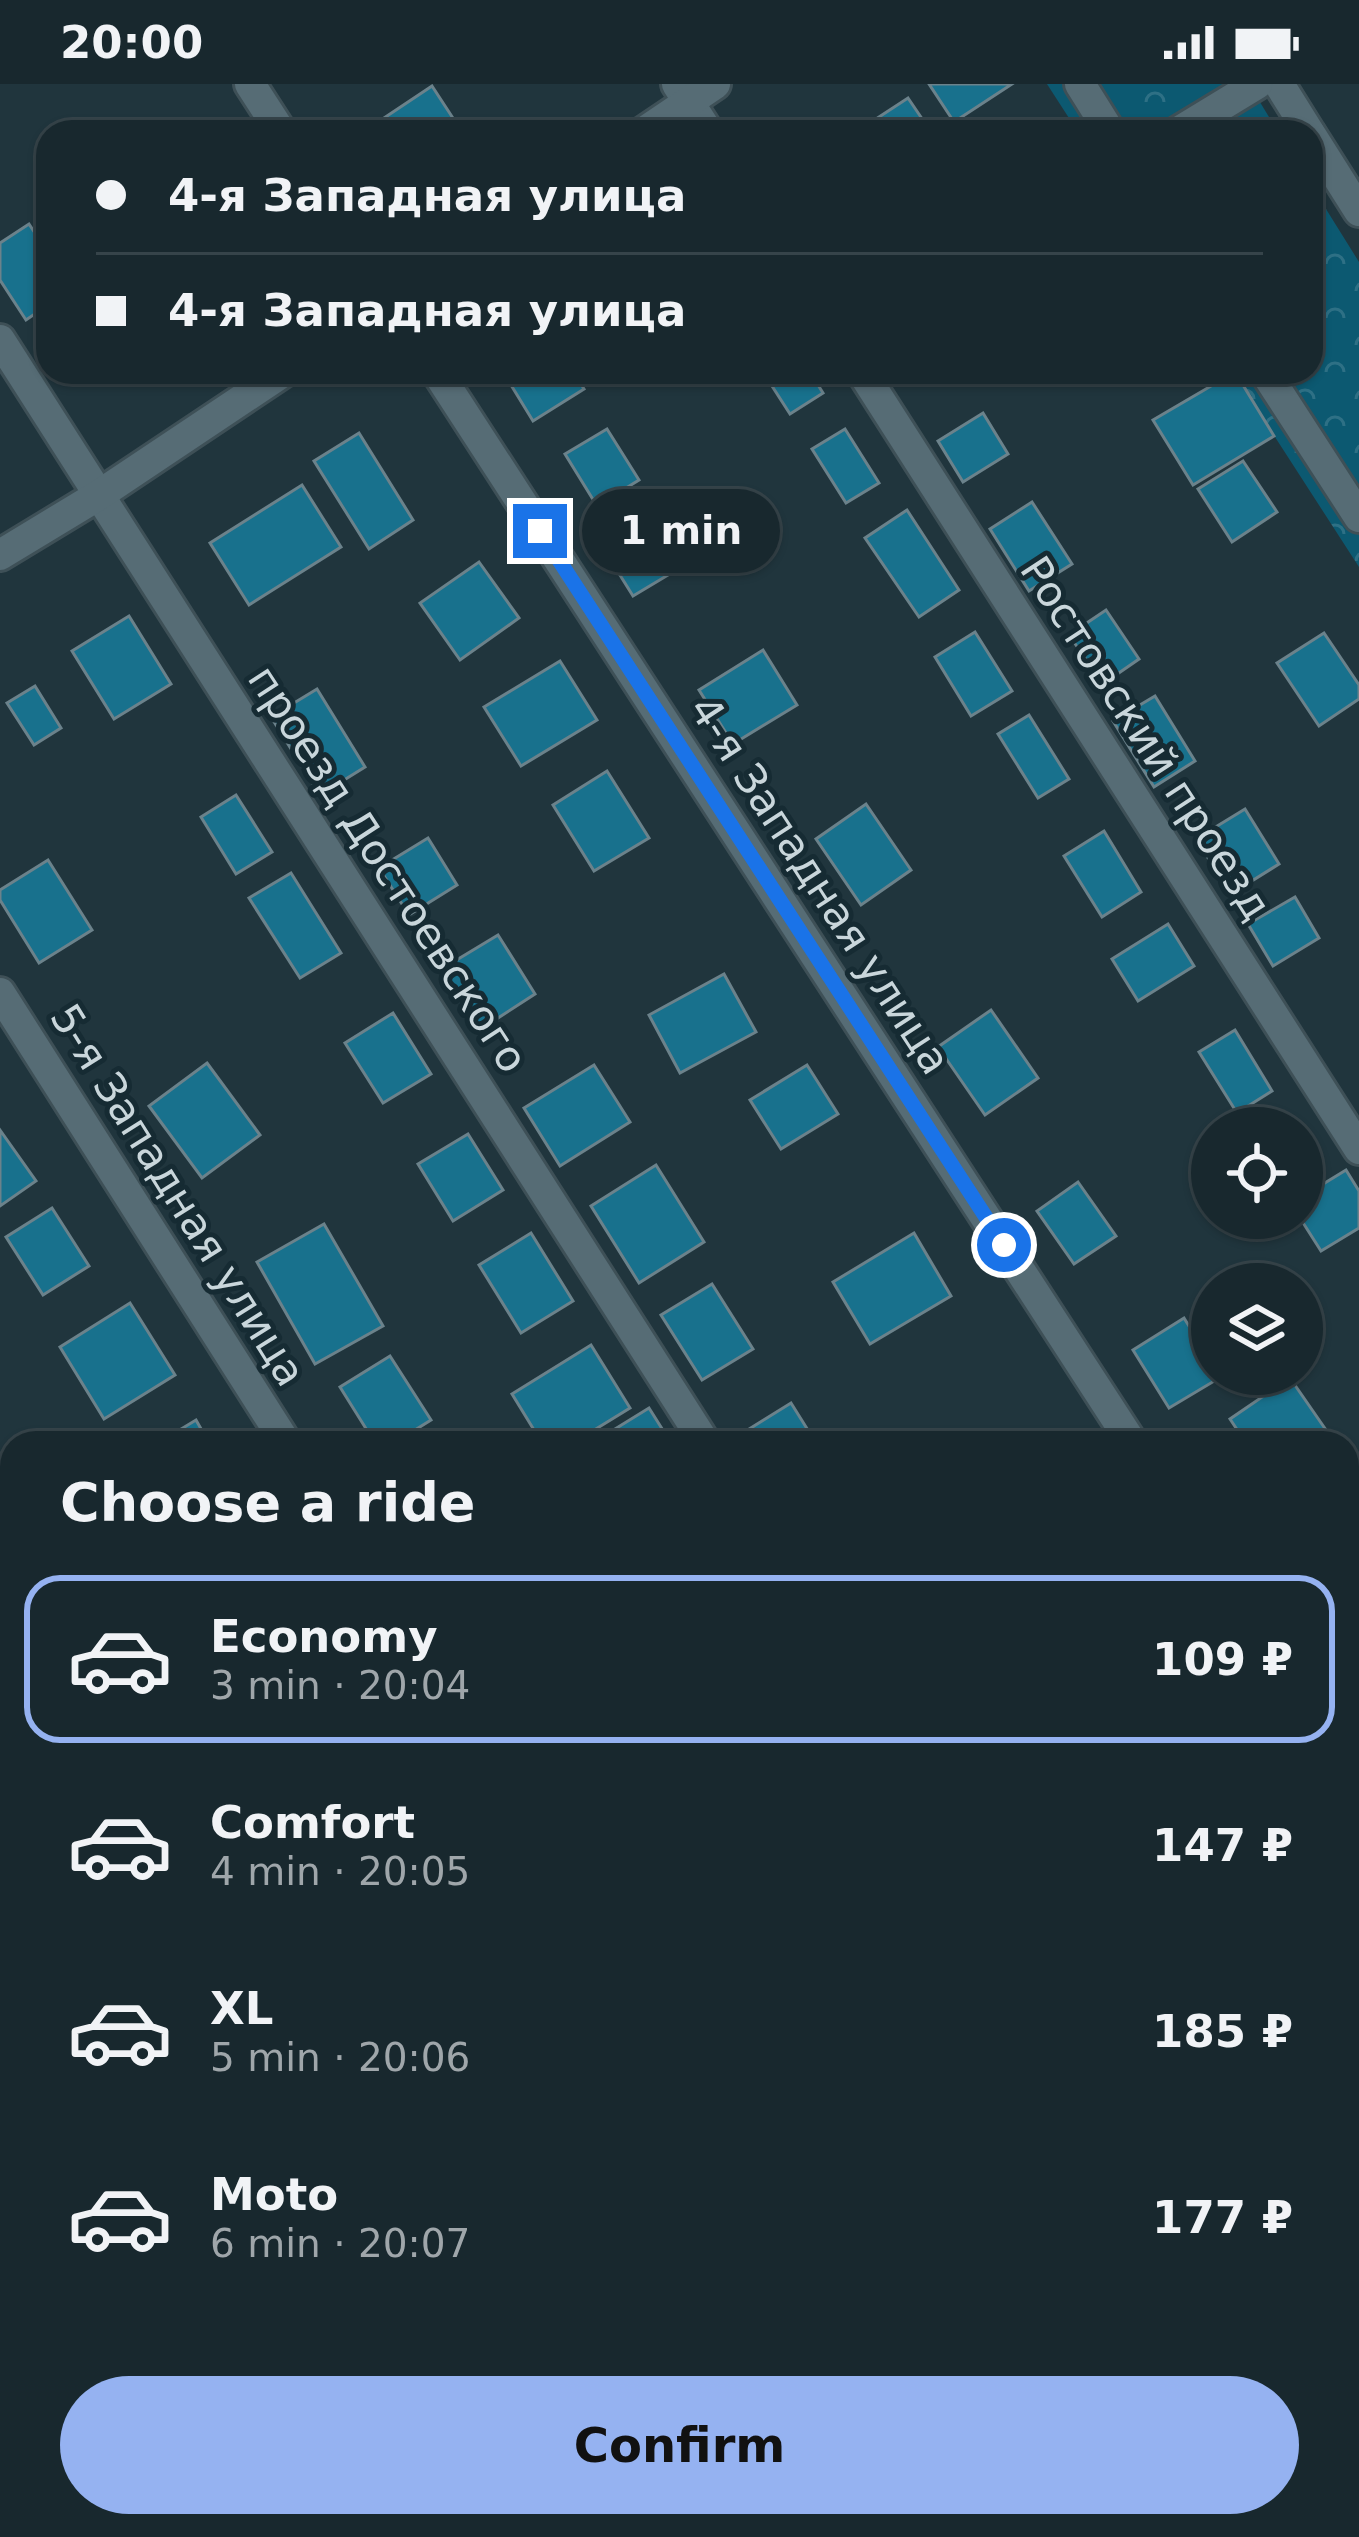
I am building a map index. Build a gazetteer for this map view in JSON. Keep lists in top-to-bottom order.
{
  "streets": {
    "street": [
      "Ростовский проезд",
      "проезд Достоевского",
      "4-я Западная улица",
      "5-я Западная улица"
    ]
  },
  "page": {
    "status": "20:00",
    "banner": ["4-я Западная улица", "4-я Западная улица"],
    "bubble": "1 min",
    "heading": "Choose a ride",
    "list": [
      {
        "name": "Economy",
        "note": "3 min · 20:04",
        "value": "109 ₽"
      },
      {
        "name": "Comfort",
        "note": "4 min · 20:05",
        "value": "147 ₽"
      },
      {
        "name": "XL",
        "note": "5 min · 20:06",
        "value": "185 ₽"
      },
      {
        "name": "Moto",
        "note": "6 min · 20:07",
        "value": "177 ₽"
      }
    ],
    "buttons": "Confirm"
  }
}
